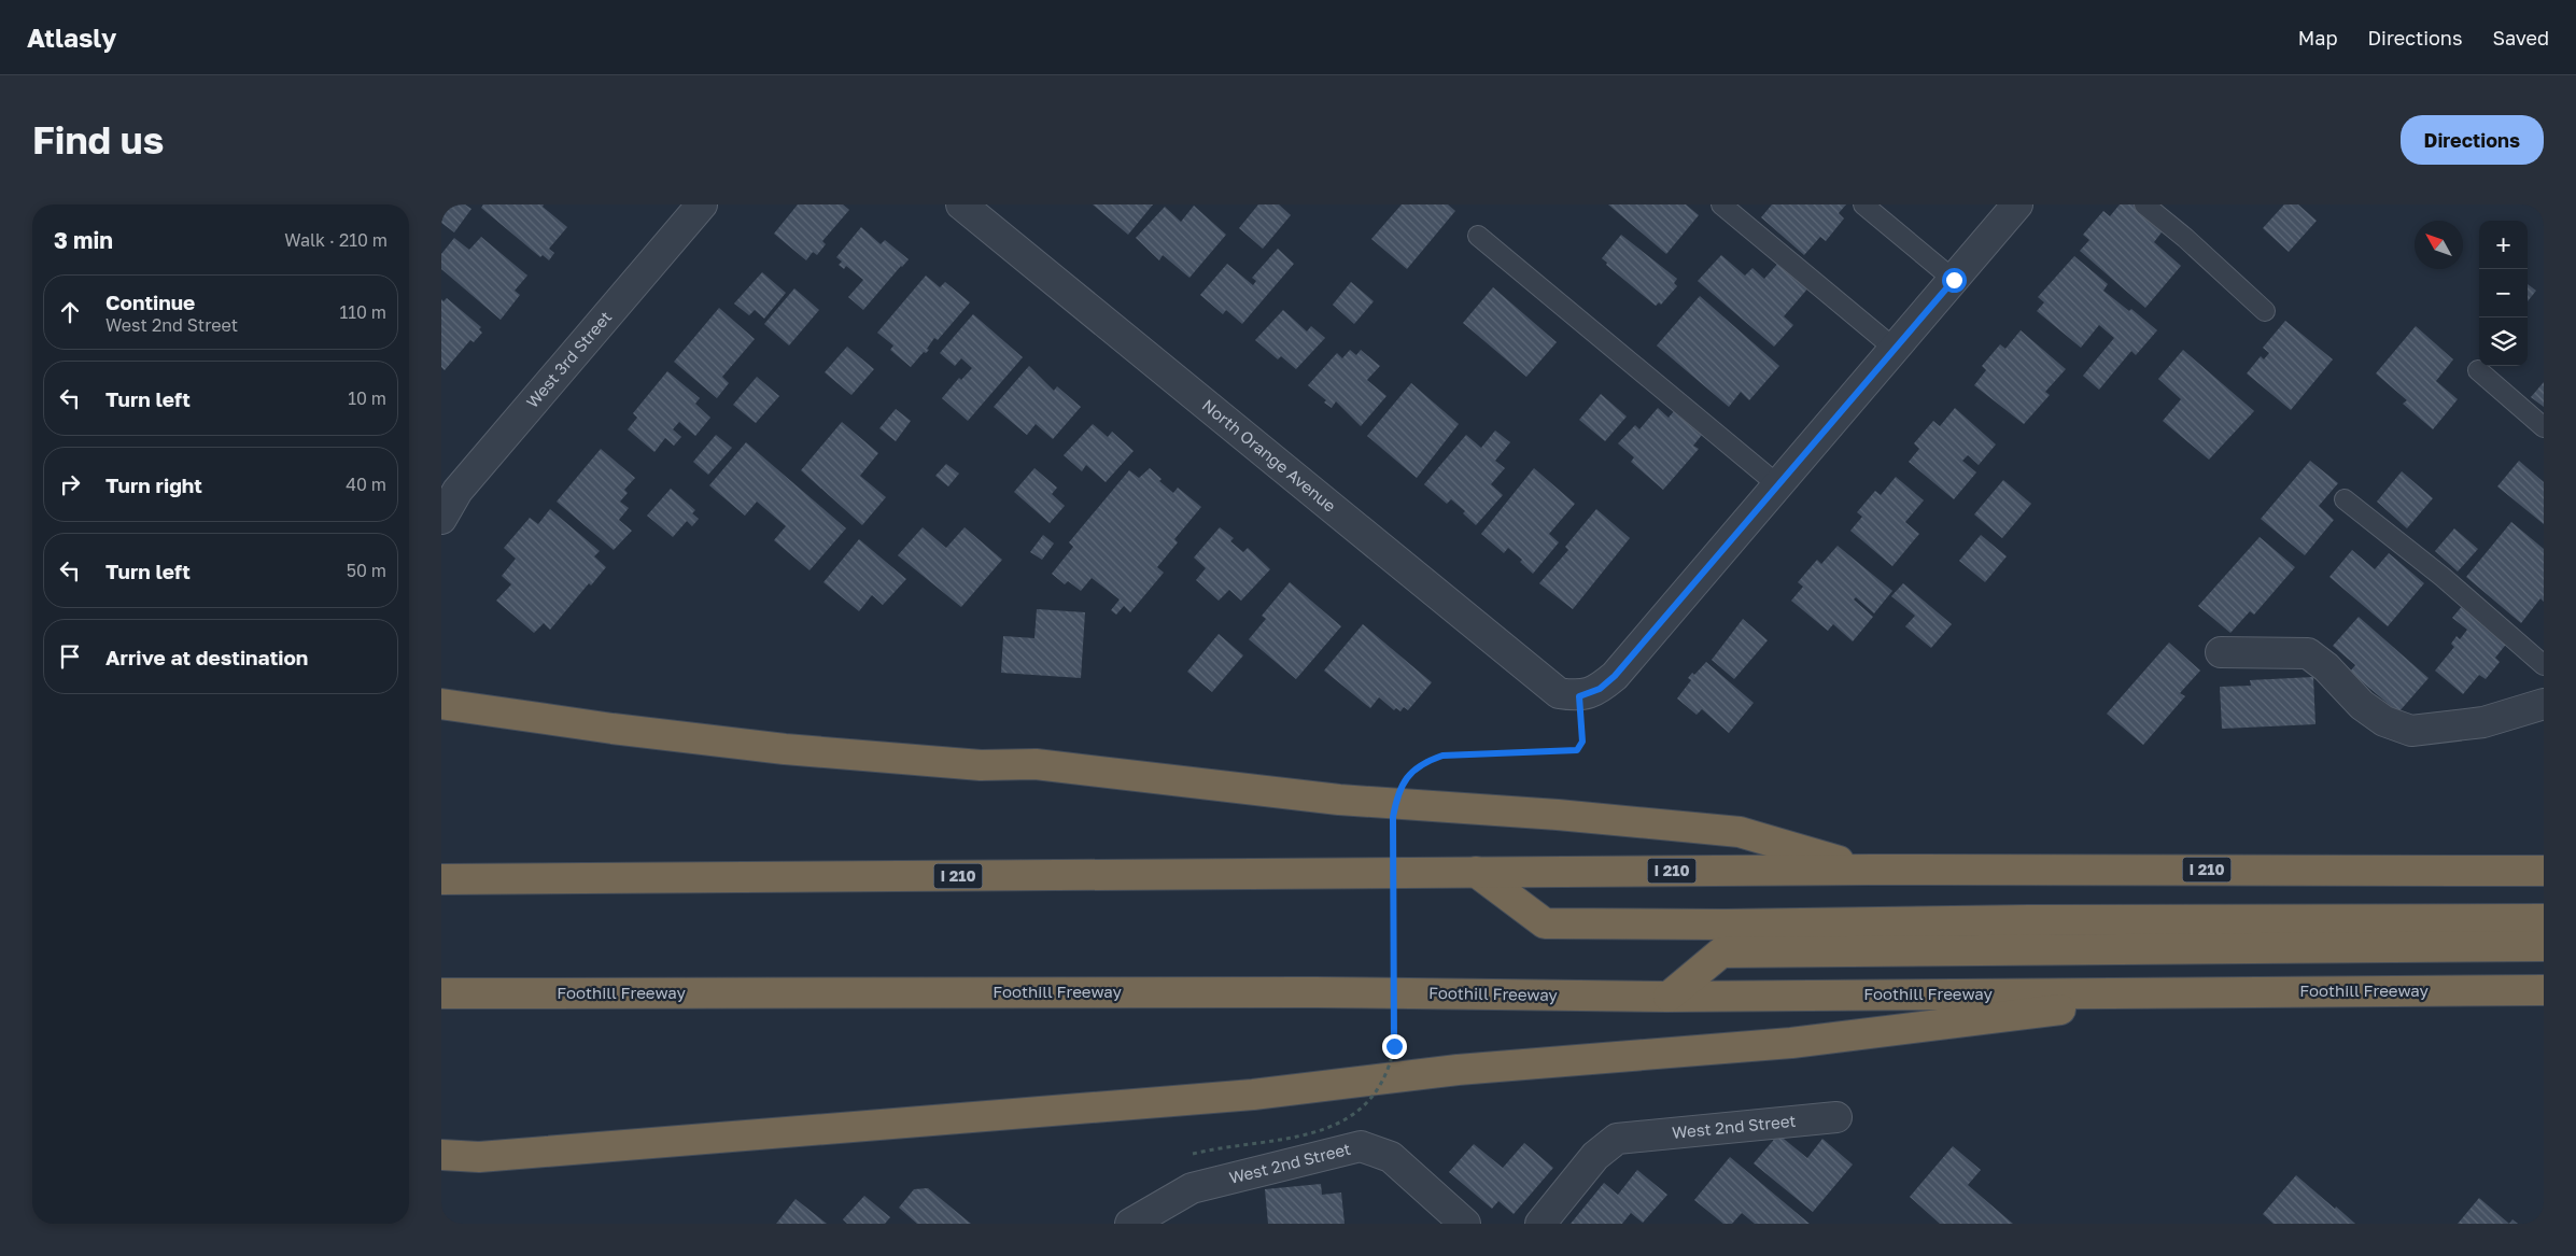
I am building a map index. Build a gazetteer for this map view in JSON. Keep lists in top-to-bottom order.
{
  "streets": {
    "highway": ["I 210", "Foothill Freeway"],
    "street": ["West 3rd Street", "North Orange Avenue", "West 2nd Street"]
  },
  "north": "top left",
  "page": {
    "header": "Atlasly",
    "nav": ["Map", "Directions", "Saved"],
    "buttons": "Directions",
    "title": "Find us",
    "heading": ["3 min", "Walk · 210 m"],
    "map_buttons": ["+", "−"],
    "list": [
      ["Continue", "West 2nd Street", "110 m"],
      ["Turn left", "10 m"],
      ["Turn right", "40 m"],
      ["Turn left", "50 m"],
      "Arrive at destination"
    ]
  }
}
